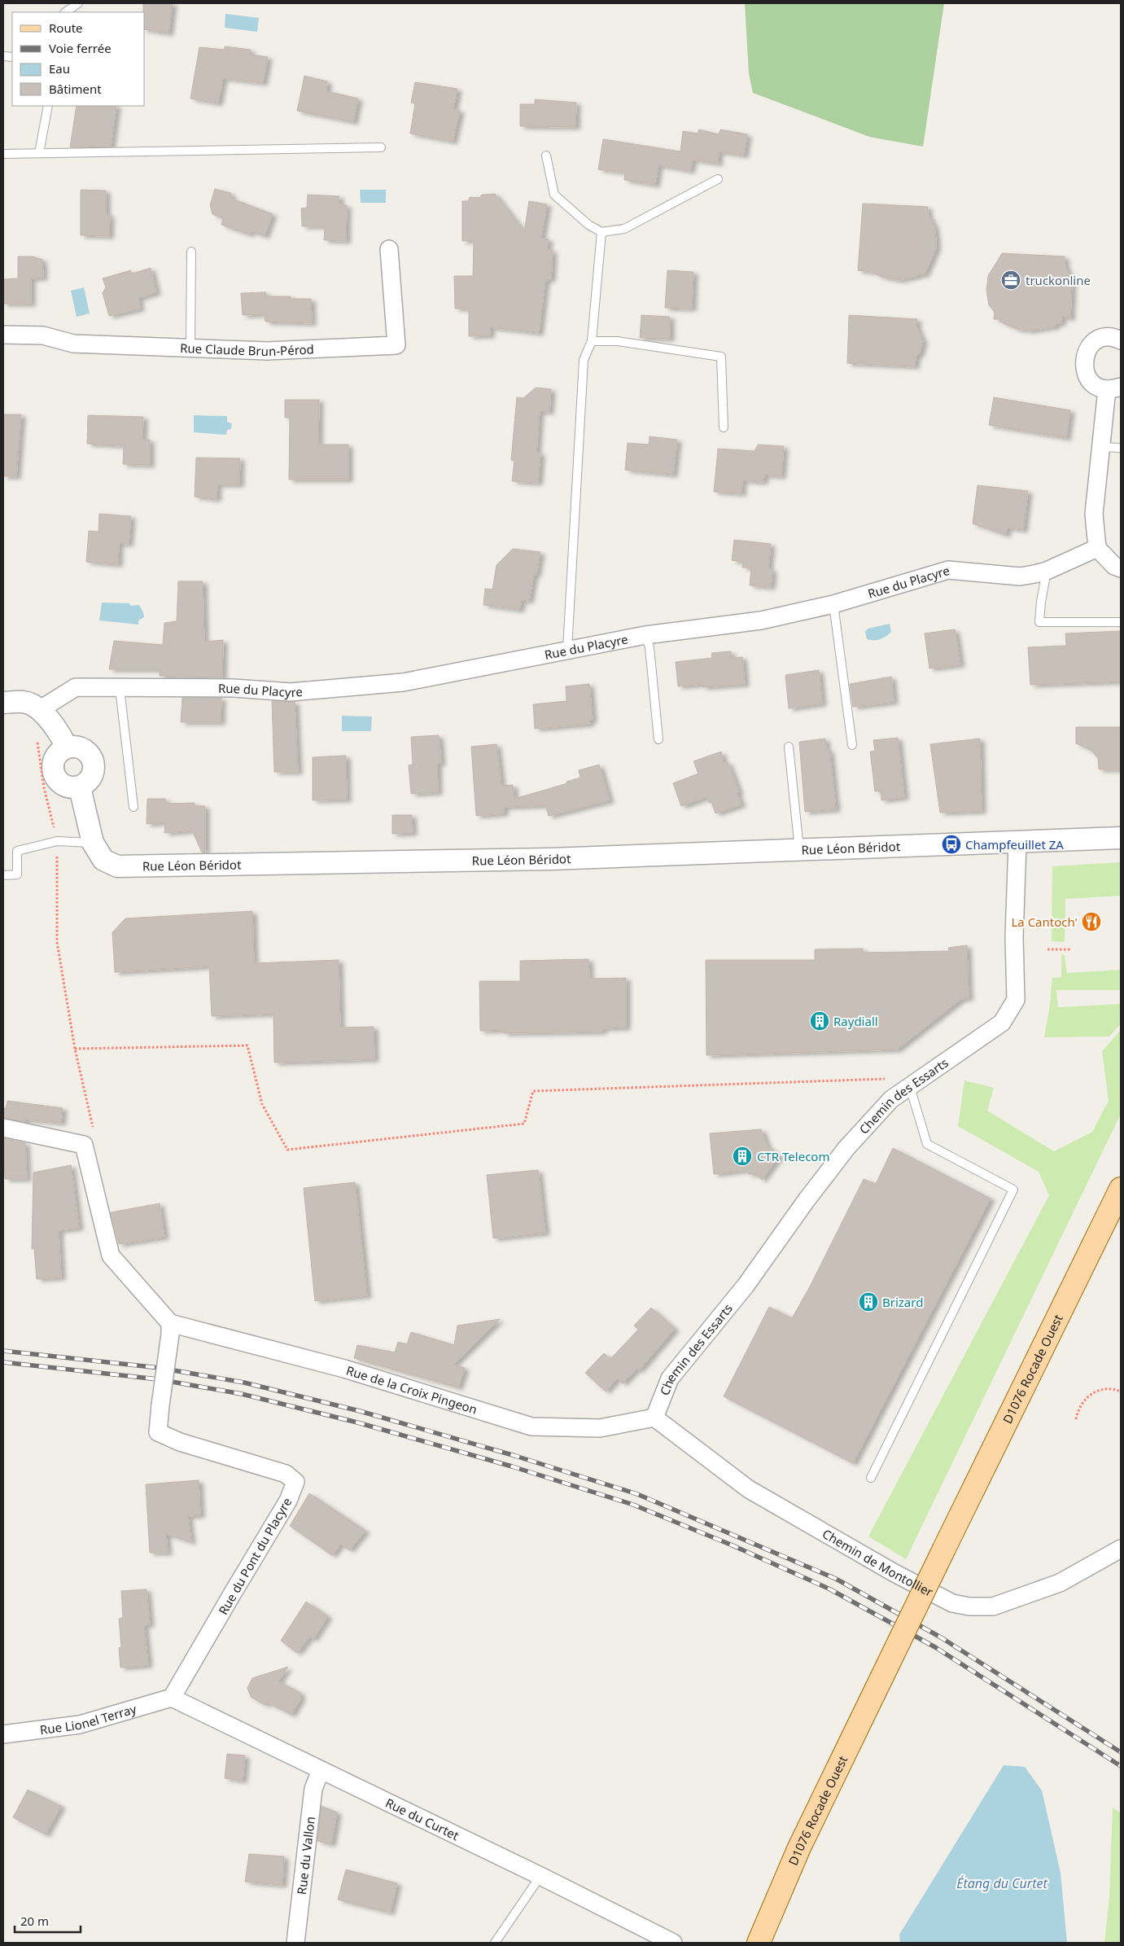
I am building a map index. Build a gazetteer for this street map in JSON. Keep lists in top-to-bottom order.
{
  "streets": {
    "main road": ["D1076 Rocade Ouest"],
    "street": [
      "Rue Claude Brun-Pérod",
      "Rue du Placyre",
      "Rue Léon Béridot",
      "Chemin des Essarts",
      "Rue de la Croix Pingeon",
      "Rue du Pont du Placyre",
      "Chemin de Montollier",
      "Rue Lionel Terray",
      "Rue du Curtet",
      "Rue du Vallon"
    ]
  },
  "crossings": [
    ["Rue Léon Béridot", "Chemin des Essarts"],
    ["Chemin des Essarts", "Rue de la Croix Pingeon"],
    ["Chemin des Essarts", "Chemin de Montollier"],
    ["Rue de la Croix Pingeon", "Rue du Pont du Placyre"],
    ["Rue de la Croix Pingeon", "Chemin de Montollier"],
    ["Rue du Pont du Placyre", "Rue Lionel Terray"],
    ["Rue du Pont du Placyre", "Rue du Curtet"],
    ["Rue Lionel Terray", "Rue du Curtet"],
    ["Rue du Curtet", "Rue du Vallon"]
  ],
  "water": ["Étang du Curtet"],
  "places": {
    "office": ["truckonline"],
    "bus stop": ["Champfeuillet ZA"],
    "restaurant": ["La Cantoch'"],
    "building": ["Raydiall", "CTR Telecom", "Brizard"]
  },
  "legend": [
    "Route",
    "Voie ferrée",
    "Eau",
    "Bâtiment"
  ],
  "scale_bar": "20 m"
}
